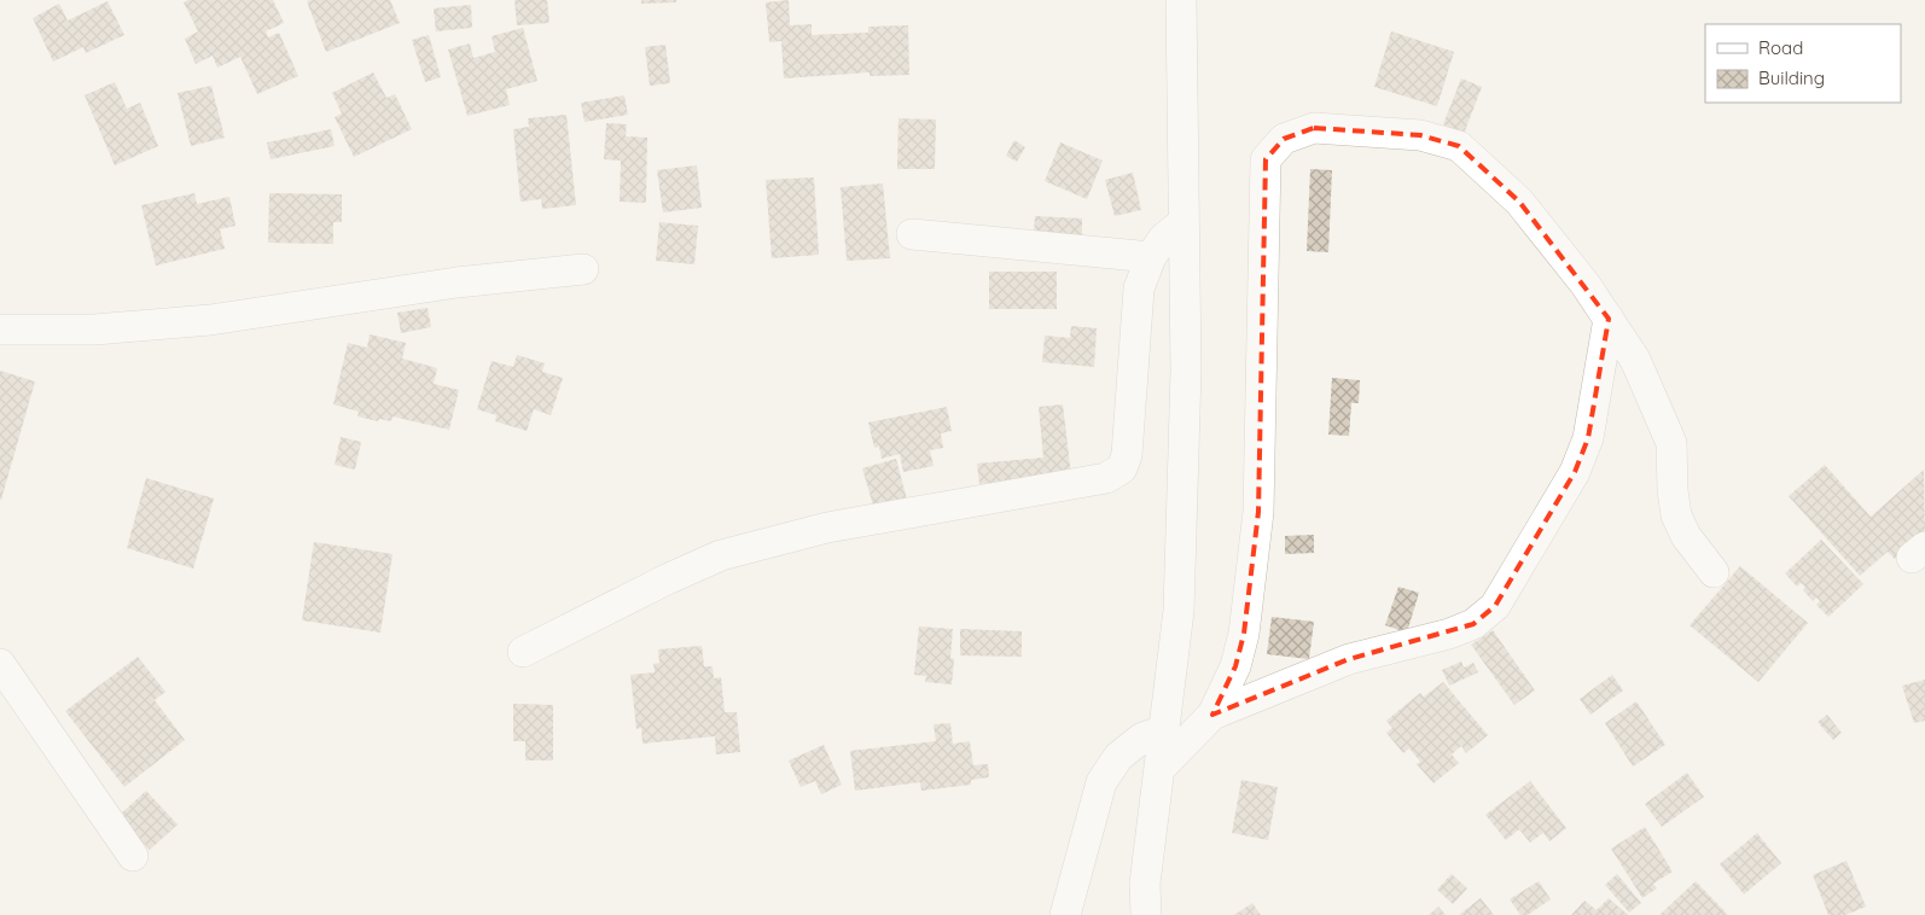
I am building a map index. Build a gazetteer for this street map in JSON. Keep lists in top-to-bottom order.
{
  "legend": ["Road", "Building"]
}
